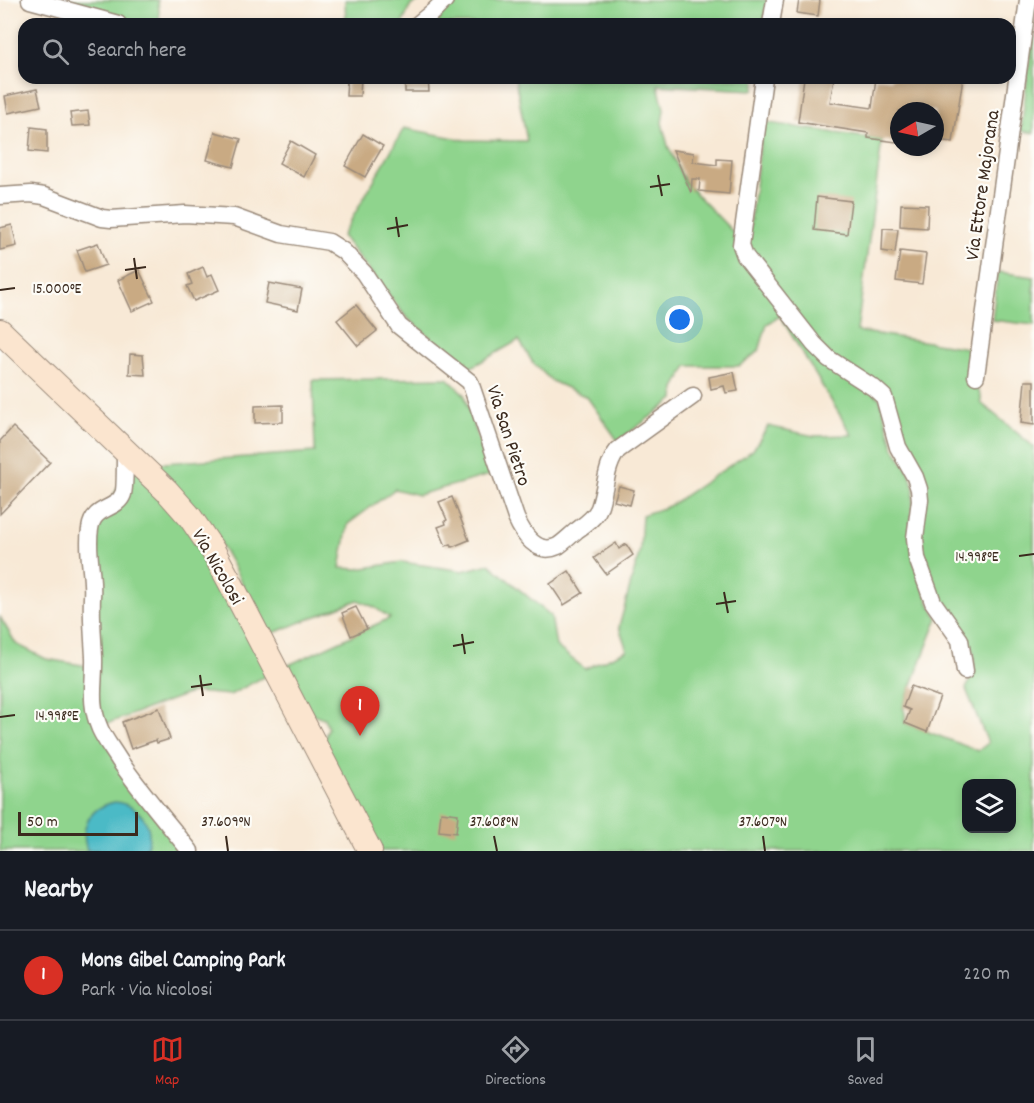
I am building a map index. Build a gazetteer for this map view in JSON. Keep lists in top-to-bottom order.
{
  "streets": {
    "main road": ["Via Nicolosi"],
    "street": ["Via Ettore Majorana", "Via San Pietro"]
  },
  "scale_bar": "50 m",
  "north": "left",
  "page": {
    "search": "Search here",
    "pins": "1",
    "scale": "50 m",
    "heading": "Nearby",
    "list": [
      {
        "mark": "1",
        "name": "Mons Gibel Camping Park",
        "note": "Park · Via Nicolosi",
        "value": "220 m"
      }
    ],
    "nav": ["Map", "Directions", "Saved"]
  },
  "coordinates": [
    "15.000°E",
    "14.998°E",
    "37.609°N",
    "37.608°N",
    "37.607°N"
  ]
}
